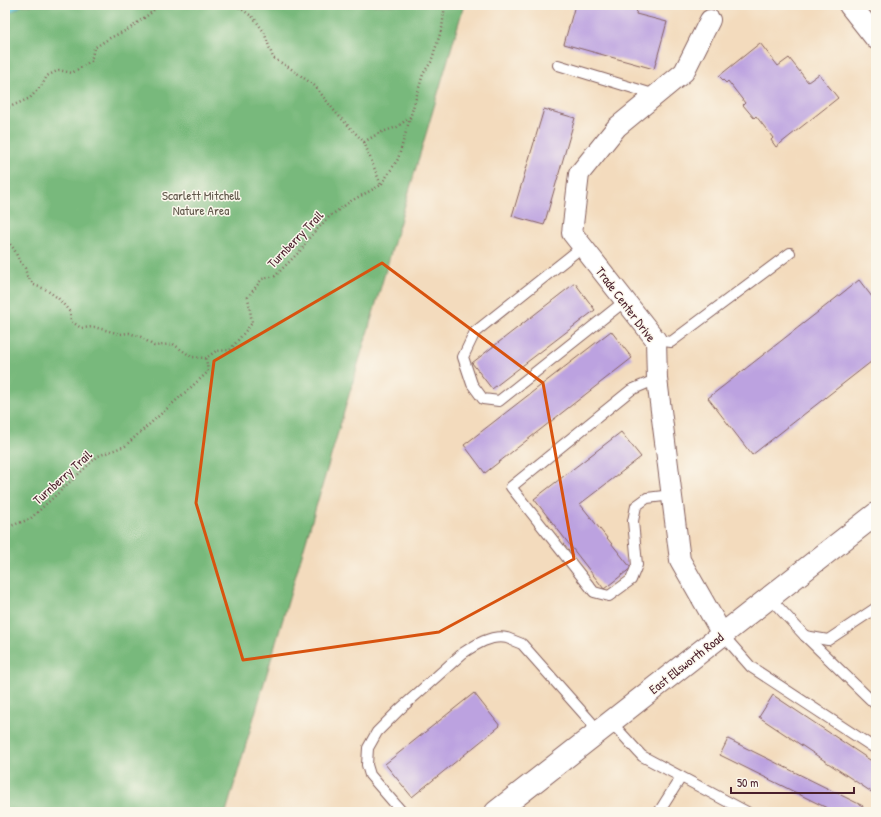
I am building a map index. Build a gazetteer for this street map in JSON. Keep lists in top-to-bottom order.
{
  "streets": {
    "main road": ["East Ellsworth Road"],
    "street": ["Trade Center Drive"],
    "path": ["Turnberry Trail"]
  },
  "crossings": [
    ["Trade Center Drive", "East Ellsworth Road"]
  ],
  "parks": ["Scarlett Mitchell Nature Area"],
  "scale_bar": "50 m"
}
